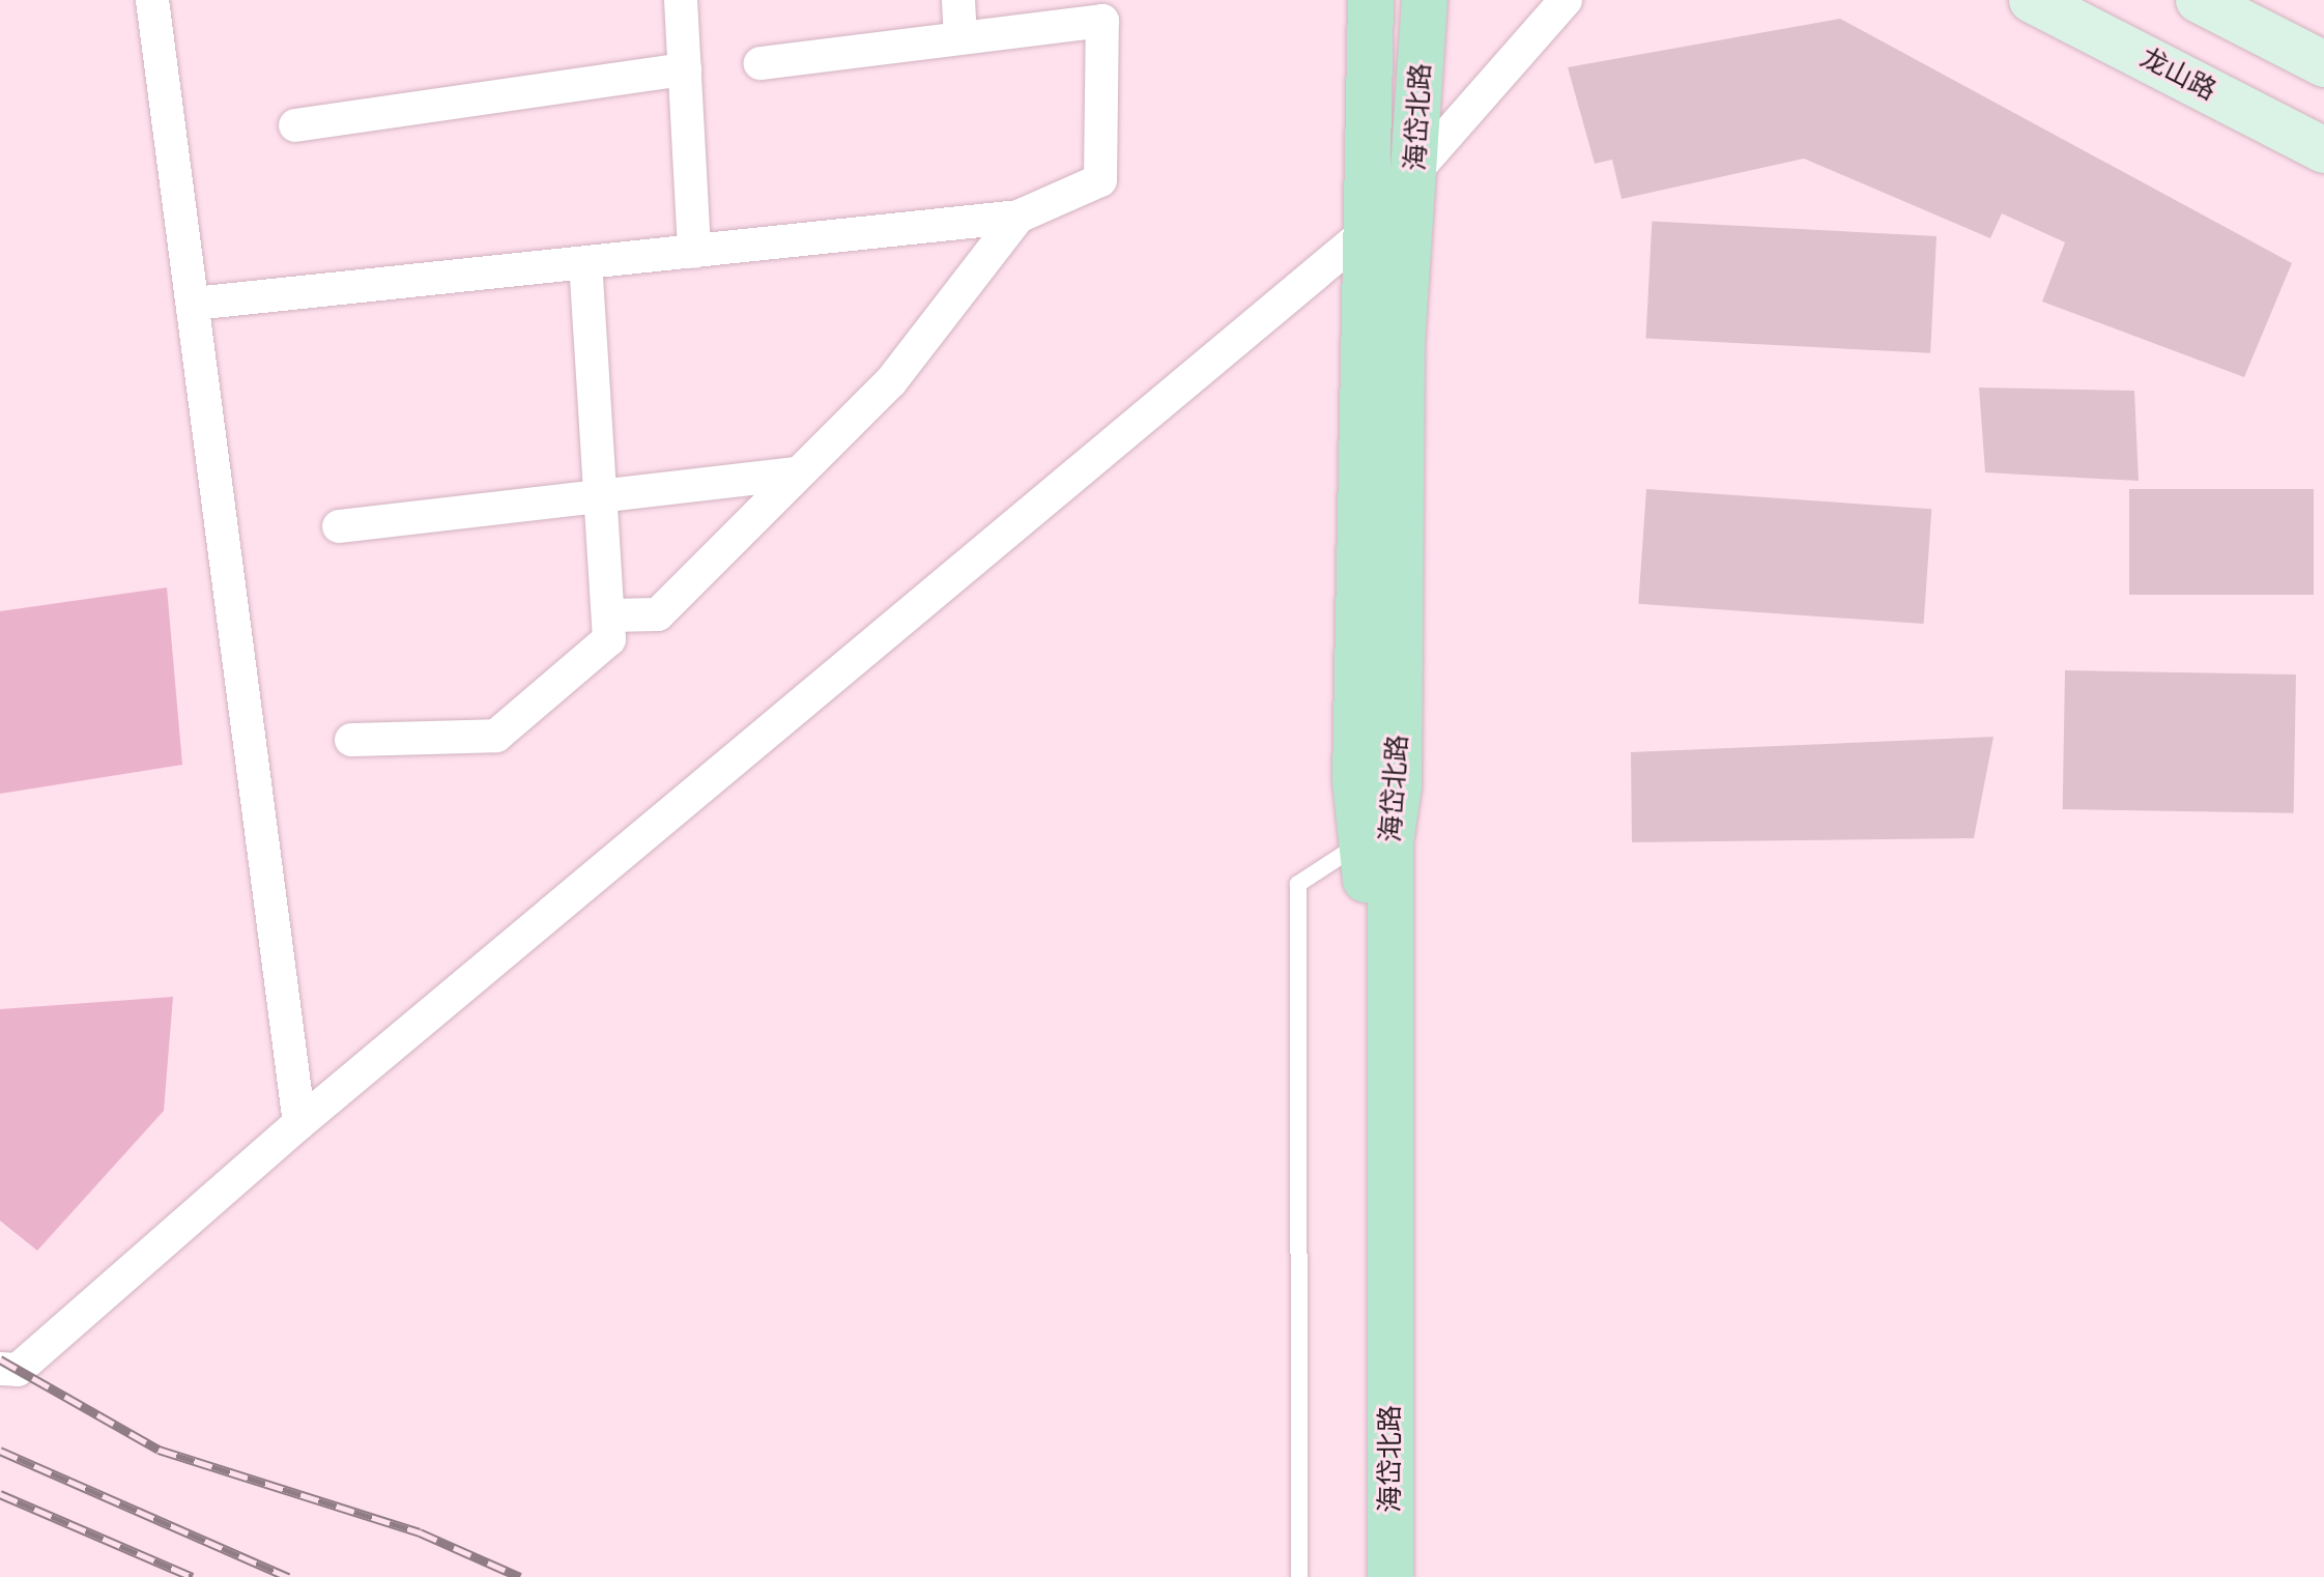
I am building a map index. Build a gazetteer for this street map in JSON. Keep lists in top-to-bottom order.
{
  "streets": {
    "main road": ["海岱北路"],
    "street": ["龙山路"]
  }
}
